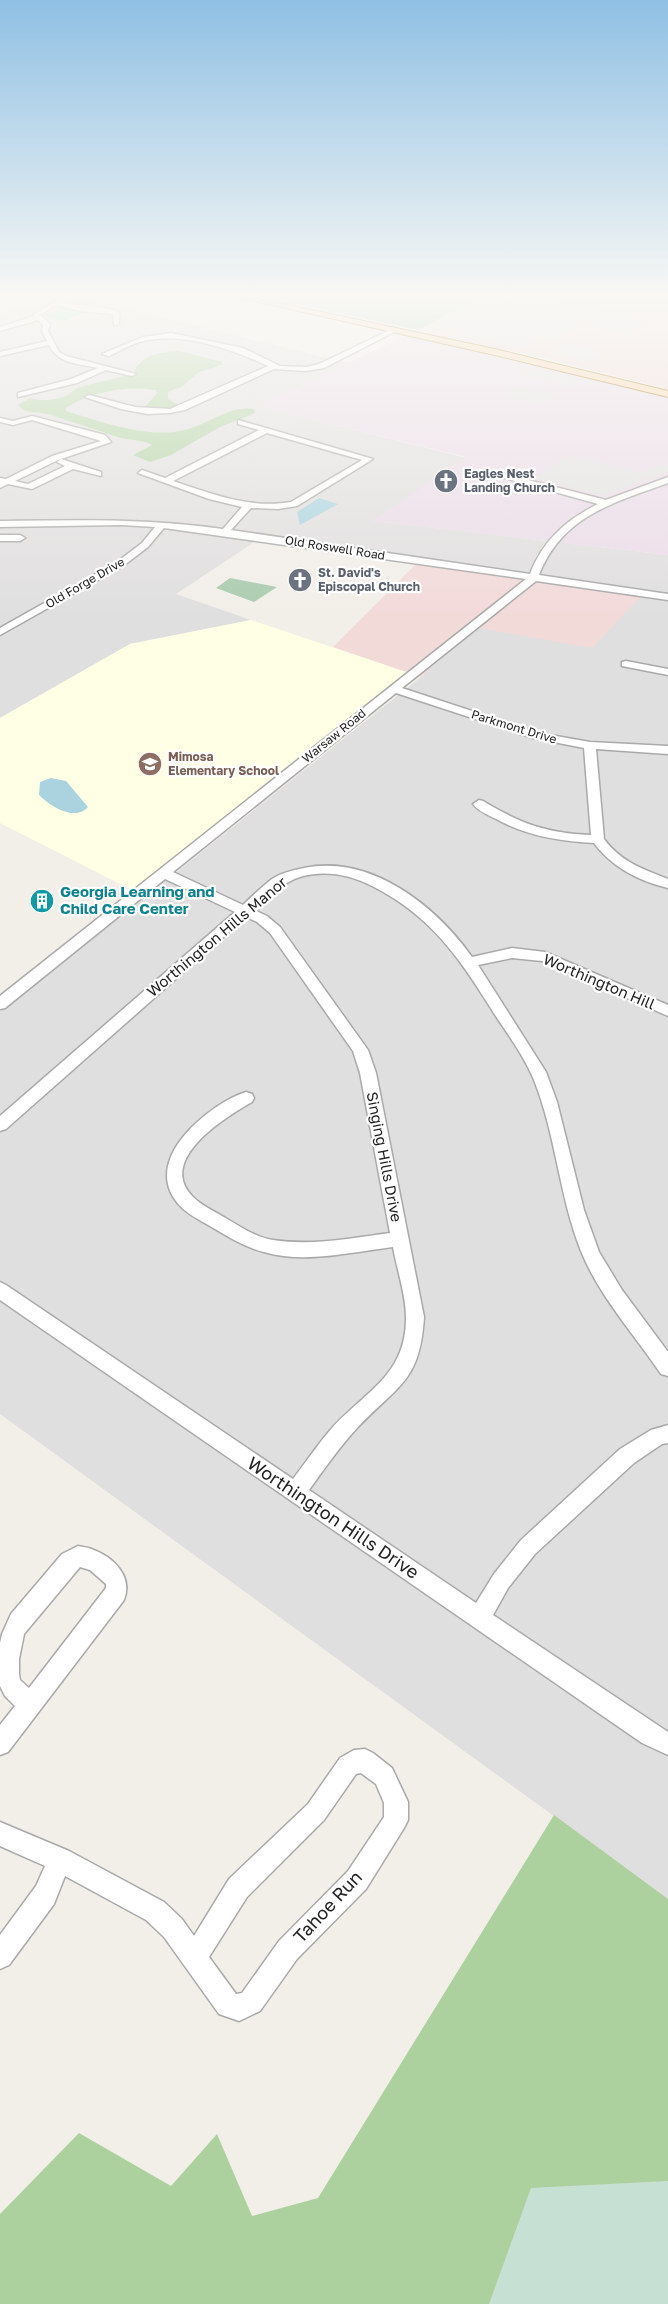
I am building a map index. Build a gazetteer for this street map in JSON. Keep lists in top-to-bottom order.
{
  "streets": {
    "street": [
      "Old Roswell Road",
      "Old Forge Drive",
      "Parkmont Drive",
      "Warsaw Road",
      "Worthington Hills Manor",
      "Worthington Hill",
      "Singing Hills Drive",
      "Worthington Hills Drive",
      "Tahoe Run"
    ]
  },
  "crossings": [
    ["Old Roswell Road", "Old Forge Drive"],
    ["Old Roswell Road", "Warsaw Road"],
    ["Parkmont Drive", "Warsaw Road"],
    ["Warsaw Road", "Singing Hills Drive"],
    ["Worthington Hills Manor", "Worthington Hill"],
    ["Worthington Hills Manor", "Singing Hills Drive"],
    ["Singing Hills Drive", "Worthington Hills Drive"]
  ],
  "places": {
    "church": ["Eagles Nest Landing Church", "St. David's Episcopal Church"],
    "school or university": ["Mimosa Elementary School"],
    "building": ["Georgia Learning and Child Care Center"]
  }
}
